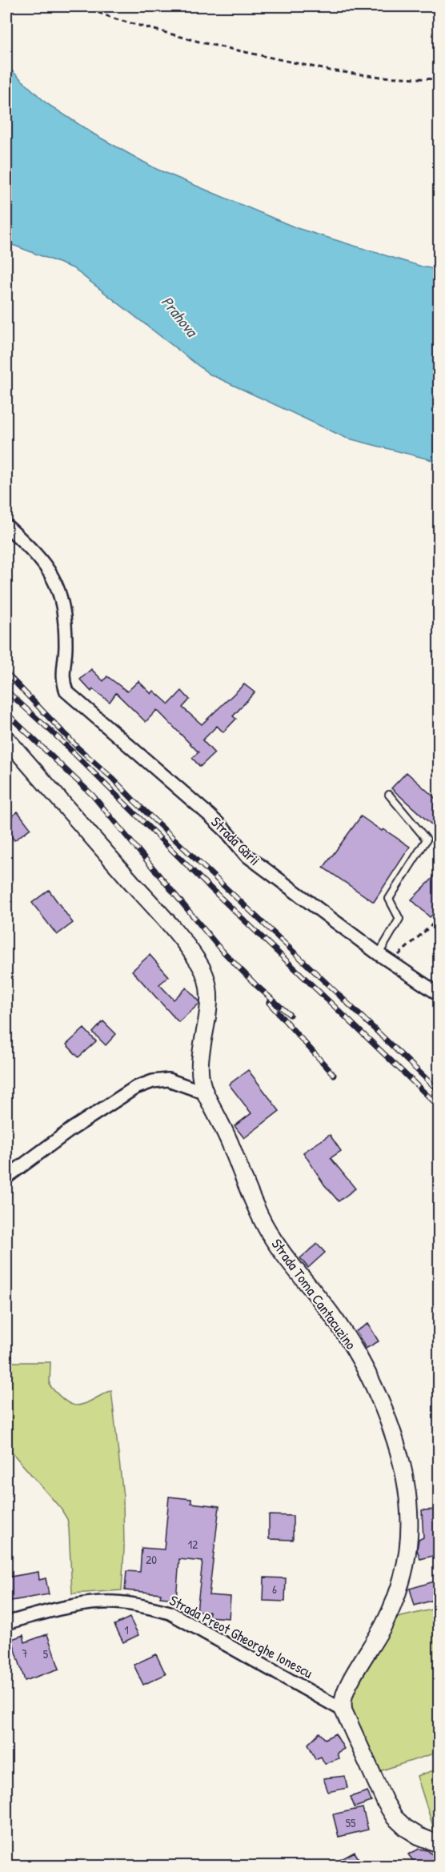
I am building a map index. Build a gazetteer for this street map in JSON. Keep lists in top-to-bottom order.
{
  "streets": {
    "street": ["Strada Gării", "Strada Toma Cantacuzino", "Strada Preot Gheorghe Ionescu"]
  },
  "crossings": [
    ["Strada Toma Cantacuzino", "Strada Preot Gheorghe Ionescu"]
  ],
  "water": ["Prahova"],
  "house_numbers": [
    "12",
    "20",
    "6",
    "1",
    "7",
    "5",
    "55"
  ]
}
